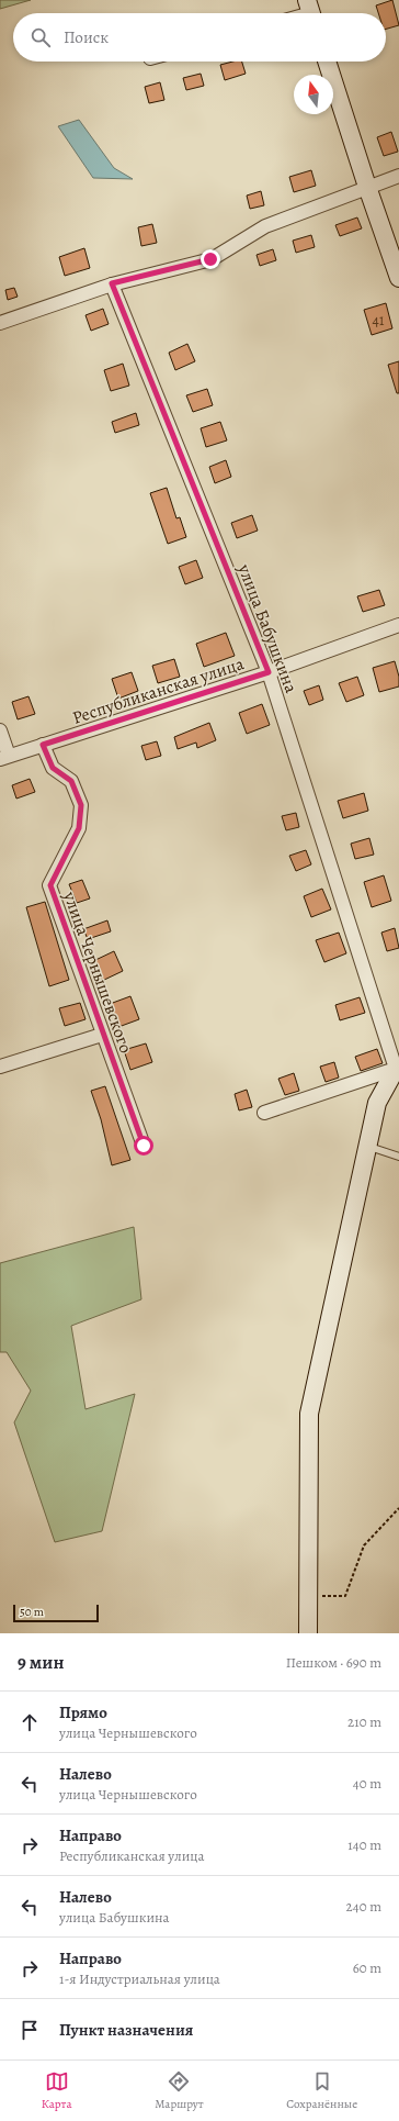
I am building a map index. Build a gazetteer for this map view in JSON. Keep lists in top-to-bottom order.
{
  "streets": {
    "street": ["улица Бабушкина", "Республиканская улица", "улица Чернышевского"]
  },
  "crossings": [
    ["улица Бабушкина", "Республиканская улица"],
    ["Республиканская улица", "улица Чернышевского"]
  ],
  "house_numbers": ["41"],
  "scale_bar": "50 m",
  "north": "top",
  "page": {
    "search": "Поиск",
    "scale": "50 m",
    "heading": ["9 мин", "Пешком · 690 m"],
    "list": [
      ["Прямо", "улица Чернышевского", "210 m"],
      ["Налево", "улица Чернышевского", "40 m"],
      ["Направо", "Республиканская улица", "140 m"],
      ["Налево", "улица Бабушкина", "240 m"],
      ["Направо", "1-я Индустриальная улица", "60 m"],
      "Пункт назначения"
    ],
    "nav": ["Карта", "Маршрут", "Сохранённые"]
  }
}
